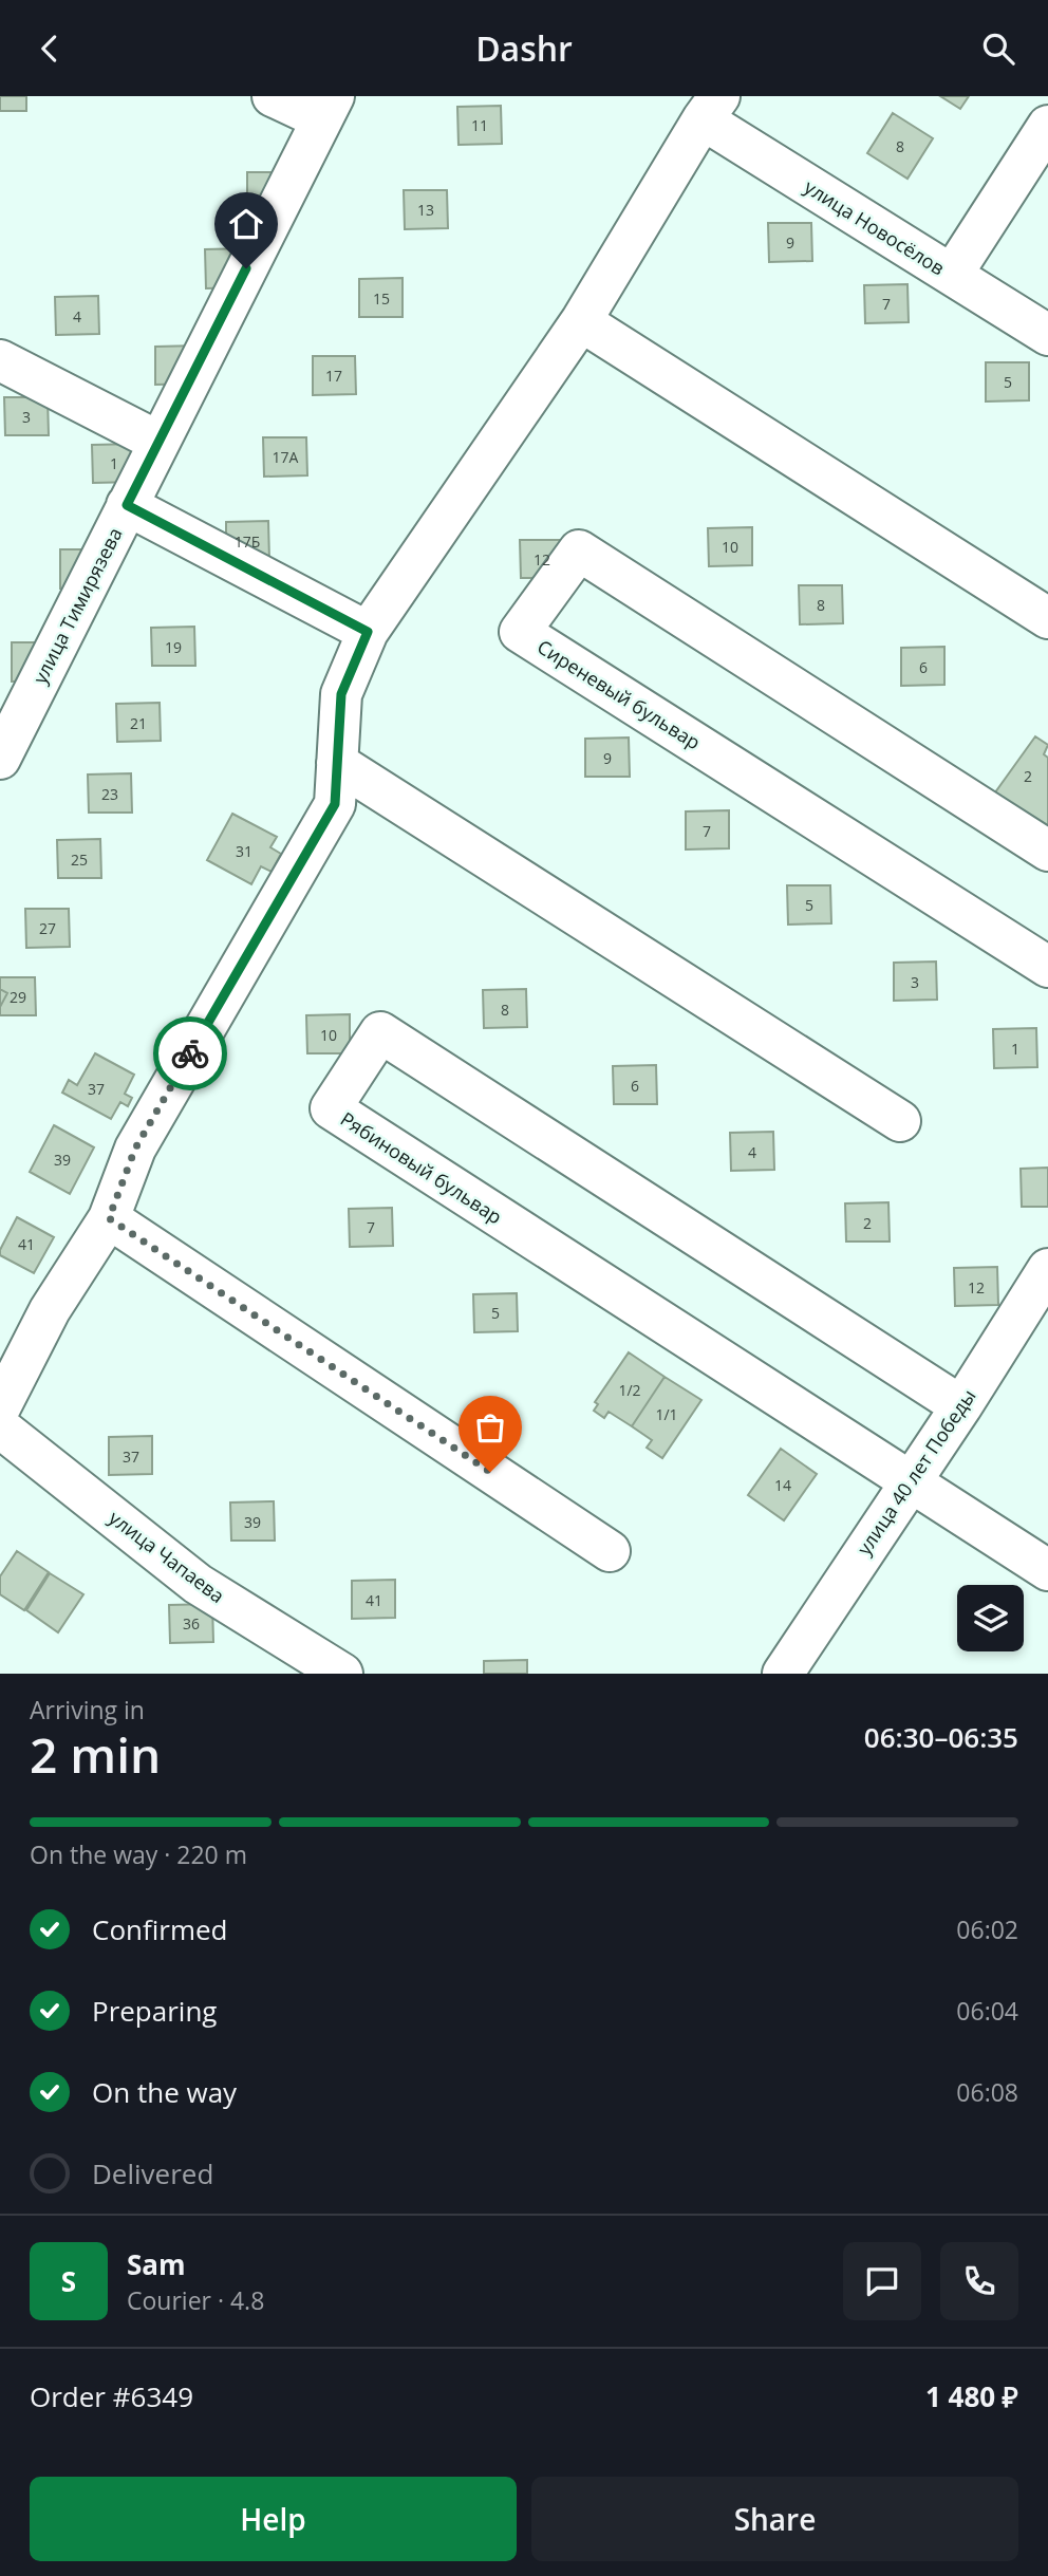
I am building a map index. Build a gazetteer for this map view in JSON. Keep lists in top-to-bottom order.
{
  "streets": {
    "street": [
      "улица Новосёлов",
      "улица Тимирязева",
      "Сиреневый бульвар",
      "Рябиновый бульвар",
      "улица 40 лет Победы",
      "улица Чапаева"
    ]
  },
  "crossings": [
    ["Рябиновый бульвар", "улица 40 лет Победы"]
  ],
  "house_numbers": [
    "11",
    "8",
    "13",
    "9",
    "15",
    "7",
    "4",
    "17",
    "5",
    "3",
    "17А",
    "1",
    "17Б",
    "10",
    "12",
    "8",
    "19",
    "6",
    "21",
    "9",
    "2",
    "23",
    "7",
    "31",
    "25",
    "5",
    "27",
    "3",
    "29",
    "8",
    "10",
    "1",
    "6",
    "37",
    "4",
    "39",
    "2",
    "7",
    "41",
    "12",
    "5",
    "1/2",
    "1/1",
    "37",
    "14",
    "39",
    "41",
    "36"
  ],
  "page": {
    "header": "Dashr",
    "heading": ["2 min", "Arriving in", "06:30–06:35"],
    "panel": [
      "Sam",
      "Courier · 4.8",
      "Order #6349",
      "1 480 ₽"
    ],
    "bar": "On the way · 220 m",
    "list": [
      ["Confirmed", "06:02"],
      ["Preparing", "06:04"],
      ["On the way", "06:08"],
      "Delivered"
    ],
    "round": "S",
    "buttons": ["Help", "Share"]
  }
}
